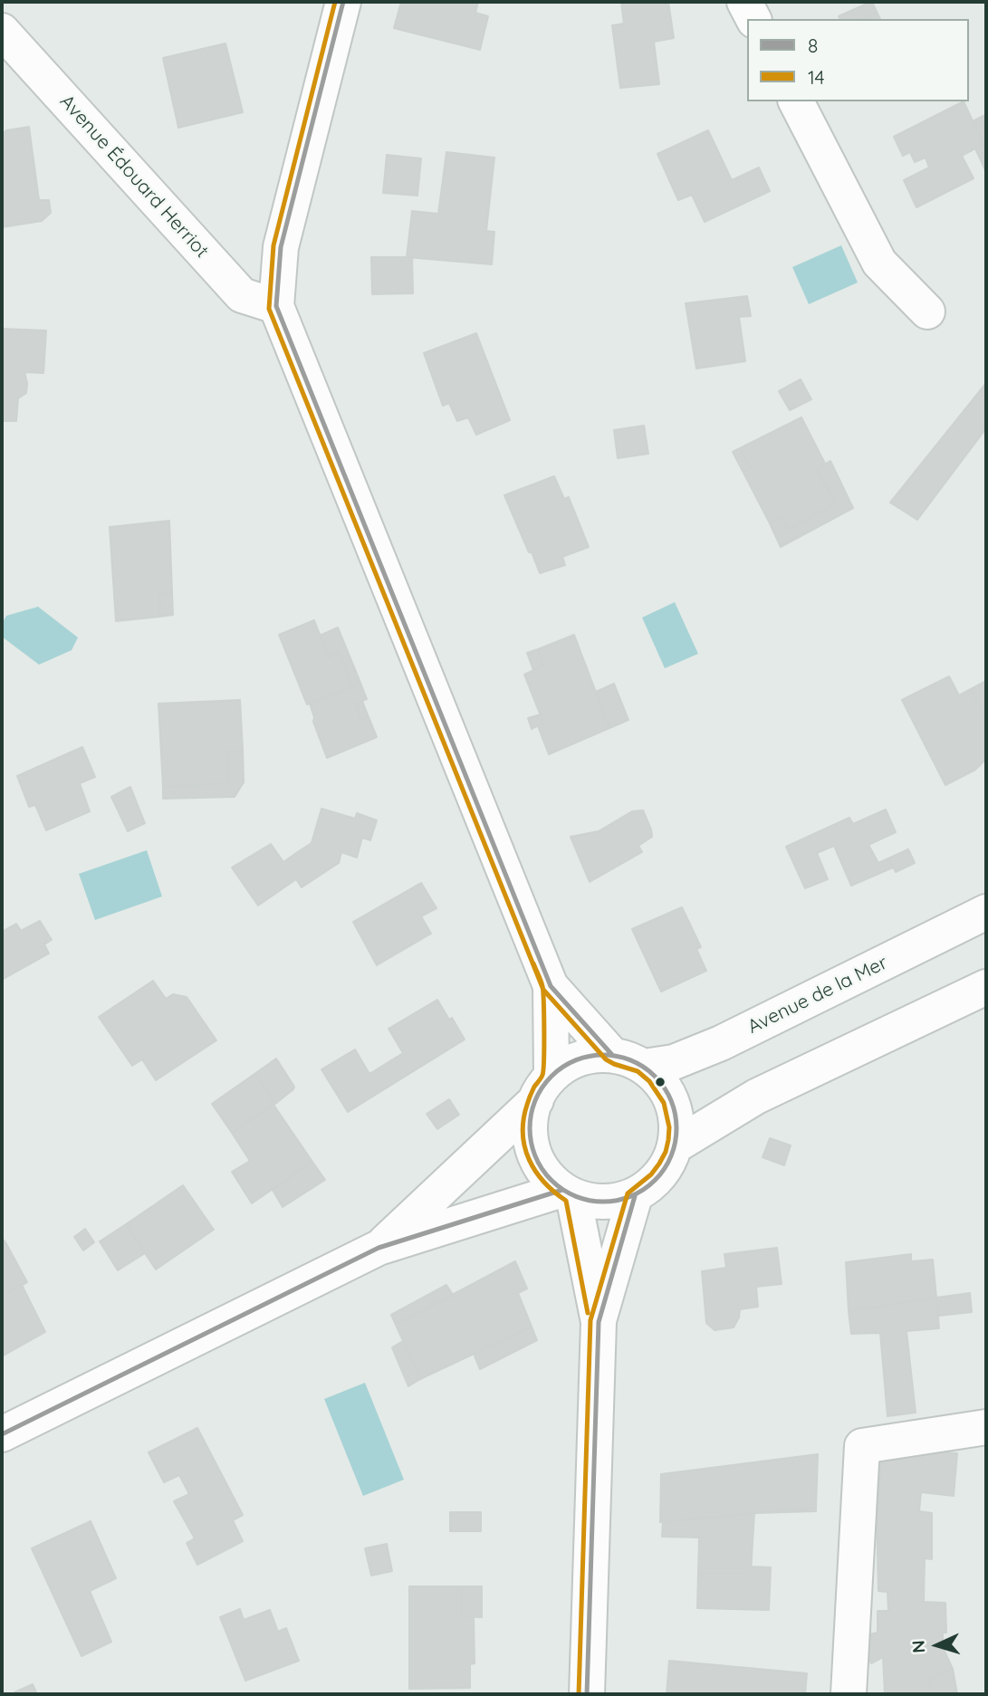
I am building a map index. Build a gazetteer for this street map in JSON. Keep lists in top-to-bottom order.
{
  "streets": {
    "street": ["Avenue Édouard Herriot", "Avenue de la Mer"]
  },
  "lines": ["transit line 8", "transit line 14"],
  "legend": ["8", "14"],
  "north": "left"
}
